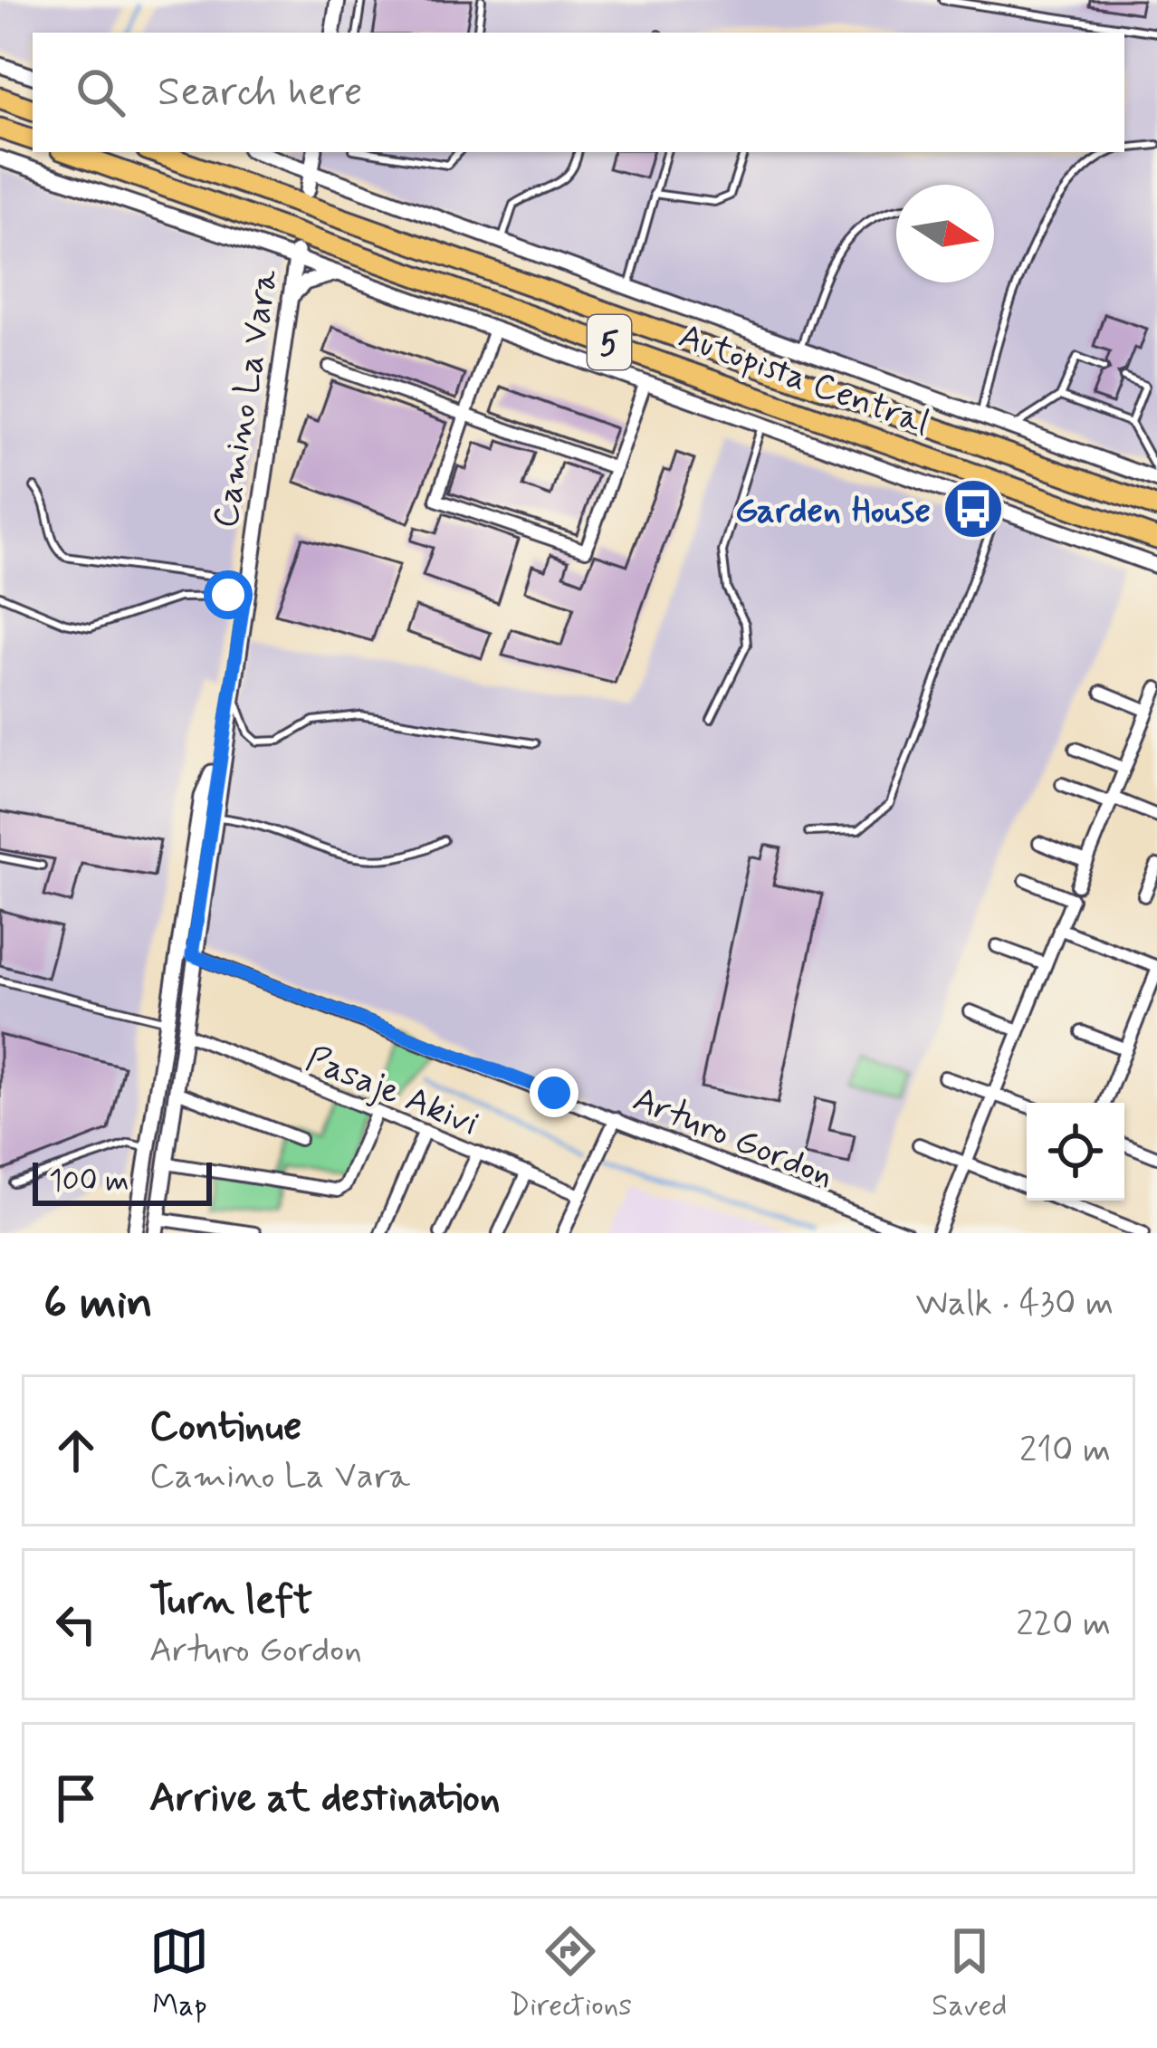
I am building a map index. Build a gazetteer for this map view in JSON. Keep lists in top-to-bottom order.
{
  "streets": {
    "highway": ["5", "Autopista Central"],
    "street": ["Camino La Vara", "Pasaje Akivi", "Arturo Gordon"]
  },
  "crossings": [
    ["Camino La Vara", "Pasaje Akivi"],
    ["Camino La Vara", "Arturo Gordon"]
  ],
  "places": {
    "bus stop": ["Garden House"]
  },
  "scale_bar": "100 m",
  "north": "right",
  "page": {
    "search": "Search here",
    "scale": "100 m",
    "heading": ["6 min", "Walk · 430 m"],
    "list": [
      ["Continue", "Camino La Vara", "210 m"],
      ["Turn left", "Arturo Gordon", "220 m"],
      "Arrive at destination"
    ],
    "nav": ["Map", "Directions", "Saved"]
  }
}
